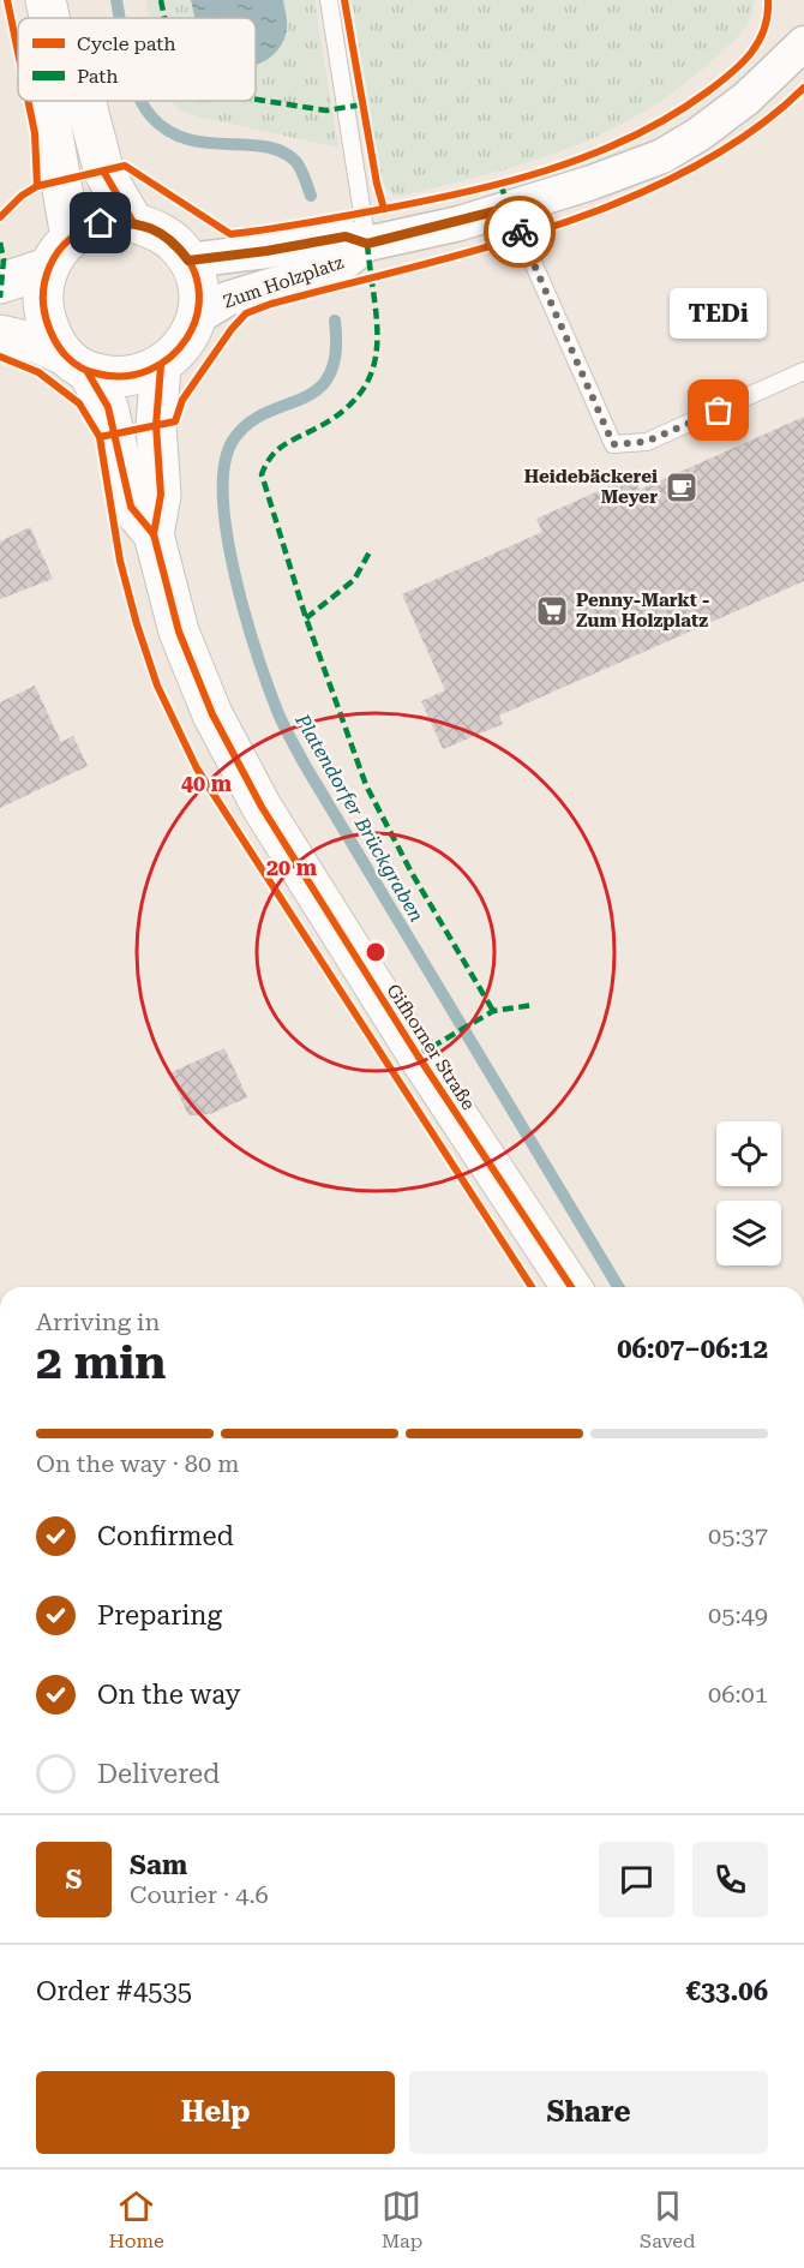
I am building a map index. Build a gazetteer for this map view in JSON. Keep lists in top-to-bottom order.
{
  "streets": {
    "street": ["Zum Holzplatz", "Gifhorner Straße"]
  },
  "crossings": [
    ["Zum Holzplatz", "Gifhorner Straße"]
  ],
  "water": ["Platendorfer Brückgraben"],
  "places": {
    "other": ["TEDi"],
    "cafe": ["Heidebäckerei Meyer"],
    "supermarket": ["Penny-Markt - Zum Holzplatz"]
  },
  "legend": ["Cycle path", "Path"],
  "page": {
    "bubble": "TEDi",
    "heading": ["2 min", "Arriving in", "06:07–06:12"],
    "panel": [
      "Sam",
      "Courier · 4.6",
      "Order #4535",
      "€33.06"
    ],
    "bar": "On the way · 80 m",
    "list": [
      ["Confirmed", "05:37"],
      ["Preparing", "05:49"],
      ["On the way", "06:01"],
      "Delivered"
    ],
    "round": "S",
    "buttons": ["Help", "Share"],
    "tabs": ["Home", "Map", "Saved"]
  },
  "rings": ["40 m", "20 m"]
}
